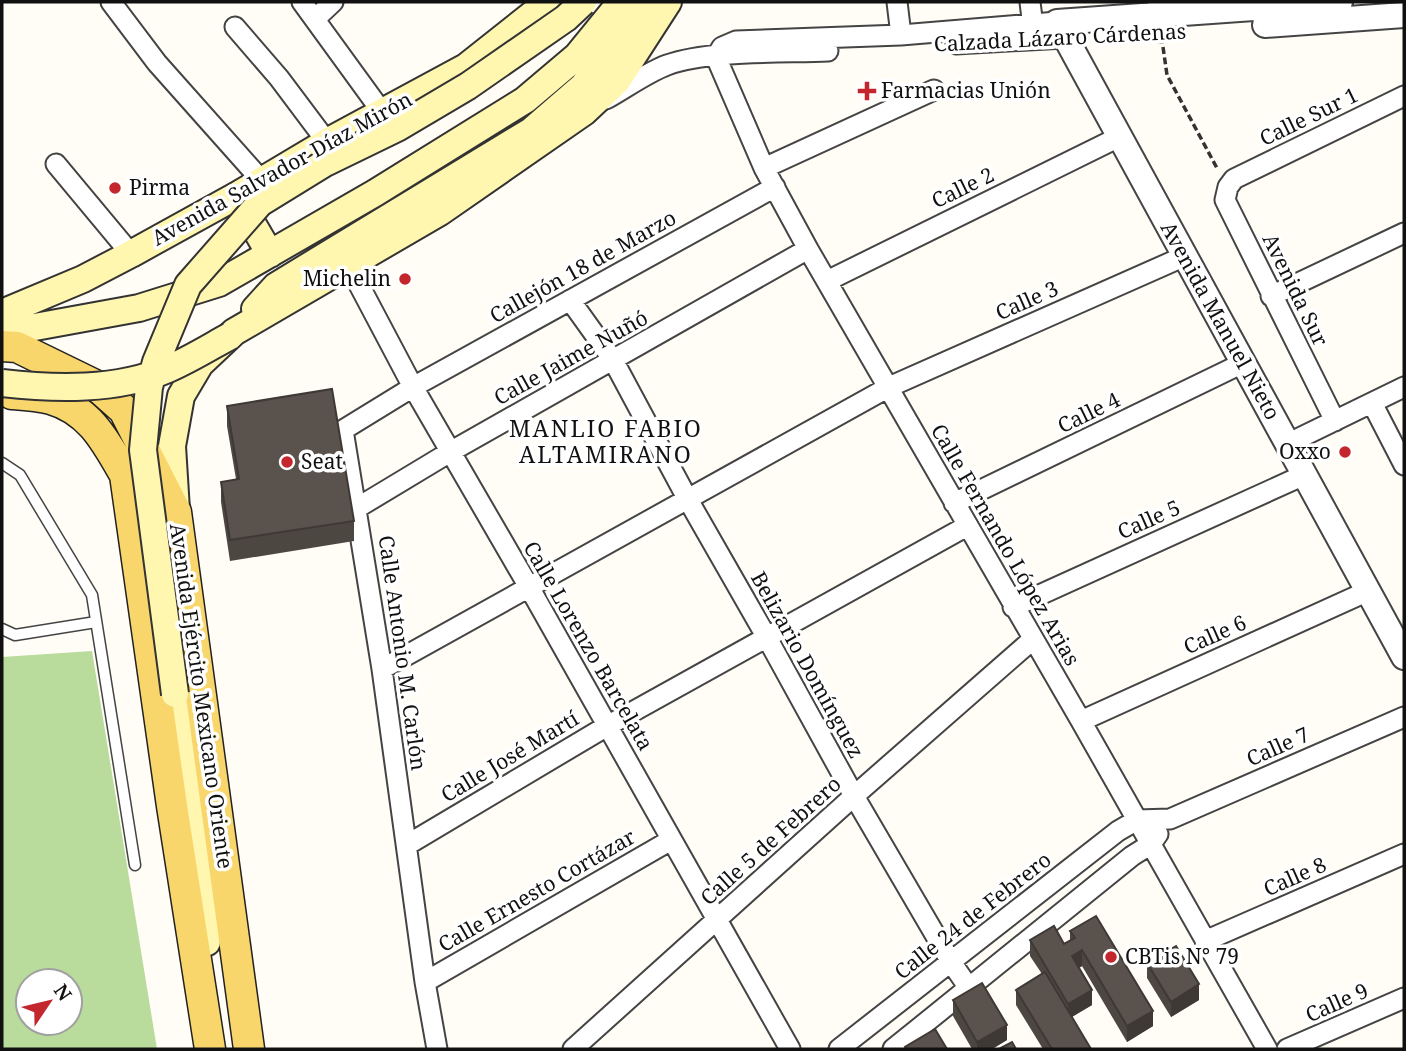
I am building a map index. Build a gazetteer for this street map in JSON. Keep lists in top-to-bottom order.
{
  "streets": {
    "main road": ["Avenida Salvador Díaz Mirón", "Avenida Ejército Mexicano Oriente"],
    "street": [
      "Calzada Lázaro Cárdenas",
      "Calle Sur 1",
      "Calle 2",
      "Callejón 18 de Marzo",
      "Avenida Sur",
      "Calle 3",
      "Avenida Manuel Nieto",
      "Calle Jaime Nuñó",
      "Calle 4",
      "Calle 5",
      "Calle Fernando López Arias",
      "Calle 6",
      "Calle Lorenzo Barcelata",
      "Calle Antonio M. Carlón",
      "Belizario Domínguez",
      "Calle 7",
      "Calle José Martí",
      "Calle 5 de Febrero",
      "Calle 8",
      "Calle Ernesto Cortázar",
      "Calle 24 de Febrero",
      "Calle 9"
    ]
  },
  "crossings": [
    ["Calzada Lázaro Cárdenas", "Avenida Manuel Nieto"],
    ["Calzada Lázaro Cárdenas", "Calle Fernando López Arias"],
    ["Calle Sur 1", "Avenida Sur"],
    ["Avenida Salvador Díaz Mirón", "Avenida Ejército Mexicano Oriente"],
    ["Calle 2", "Avenida Manuel Nieto"],
    ["Calle 2", "Calle Fernando López Arias"],
    ["Callejón 18 de Marzo", "Calle Fernando López Arias"],
    ["Callejón 18 de Marzo", "Calle Lorenzo Barcelata"],
    ["Callejón 18 de Marzo", "Calle Antonio M. Carlón"],
    ["Callejón 18 de Marzo", "Belizario Domínguez"],
    ["Calle 3", "Avenida Manuel Nieto"],
    ["Calle 3", "Calle Fernando López Arias"],
    ["Calle 3", "Calle Lorenzo Barcelata"],
    ["Calle 3", "Calle Antonio M. Carlón"],
    ["Calle 3", "Belizario Domínguez"],
    ["Avenida Manuel Nieto", "Calle 4"],
    ["Avenida Manuel Nieto", "Calle 5"],
    ["Avenida Manuel Nieto", "Calle 6"],
    ["Calle Jaime Nuñó", "Calle Fernando López Arias"],
    ["Calle Jaime Nuñó", "Calle Lorenzo Barcelata"],
    ["Calle Jaime Nuñó", "Calle Antonio M. Carlón"],
    ["Calle Jaime Nuñó", "Belizario Domínguez"],
    ["Calle 4", "Calle Fernando López Arias"],
    ["Calle 5", "Calle Fernando López Arias"],
    ["Calle Fernando López Arias", "Calle 6"],
    ["Calle Fernando López Arias", "Calle 7"],
    ["Calle Fernando López Arias", "Calle José Martí"],
    ["Calle Fernando López Arias", "Calle 5 de Febrero"],
    ["Calle Fernando López Arias", "Calle 8"],
    ["Calle Fernando López Arias", "Calle 24 de Febrero"],
    ["Calle Lorenzo Barcelata", "Calle José Martí"],
    ["Calle Lorenzo Barcelata", "Calle 5 de Febrero"],
    ["Calle Lorenzo Barcelata", "Calle Ernesto Cortázar"],
    ["Calle Antonio M. Carlón", "Calle José Martí"],
    ["Calle Antonio M. Carlón", "Calle Ernesto Cortázar"],
    ["Belizario Domínguez", "Calle José Martí"],
    ["Belizario Domínguez", "Calle 5 de Febrero"],
    ["Belizario Domínguez", "Calle 24 de Febrero"],
    ["Calle 7", "Calle 24 de Febrero"]
  ],
  "districts": ["MANLIO FABIO ALTAMIRANO"],
  "places": {
    "health": ["Farmacias Unión"],
    "other": [
      "Pirma",
      "Michelin",
      "Oxxo",
      "Seat",
      "CBTis N° 79"
    ]
  },
  "north": "top right"
}
